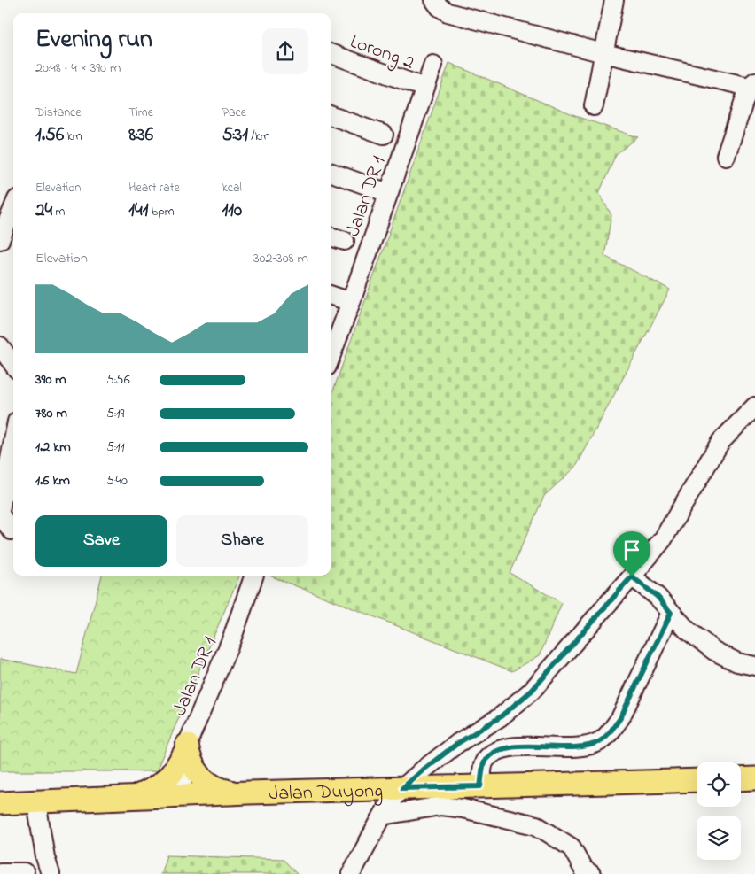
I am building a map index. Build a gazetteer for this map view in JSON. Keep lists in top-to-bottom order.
{
  "streets": {
    "main road": ["Jalan Duyong"],
    "street": ["Lorong 2", "Jalan DR 1"]
  },
  "crossings": [
    ["Lorong 2", "Jalan DR 1"],
    ["Jalan DR 1", "Jalan Duyong"]
  ],
  "page": {
    "heading": ["Evening run", "20:48 · 4 × 390 m"],
    "stats": [
      ["Distance", "1.56 km"],
      ["Time", "8:36"],
      ["Pace", "5:31 /km"],
      ["Elevation", "24 m"],
      ["Heart rate", "141 bpm"],
      ["kcal", "110"]
    ],
    "chart": ["Elevation", "302–308 m"],
    "list": [
      {
        "name": "390 m",
        "note": "5:56"
      },
      {
        "name": "780 m",
        "note": "5:19"
      },
      {
        "name": "1.2 km",
        "note": "5:11"
      },
      {
        "name": "1.6 km",
        "note": "5:40"
      }
    ],
    "buttons": ["Save", "Share"]
  }
}
